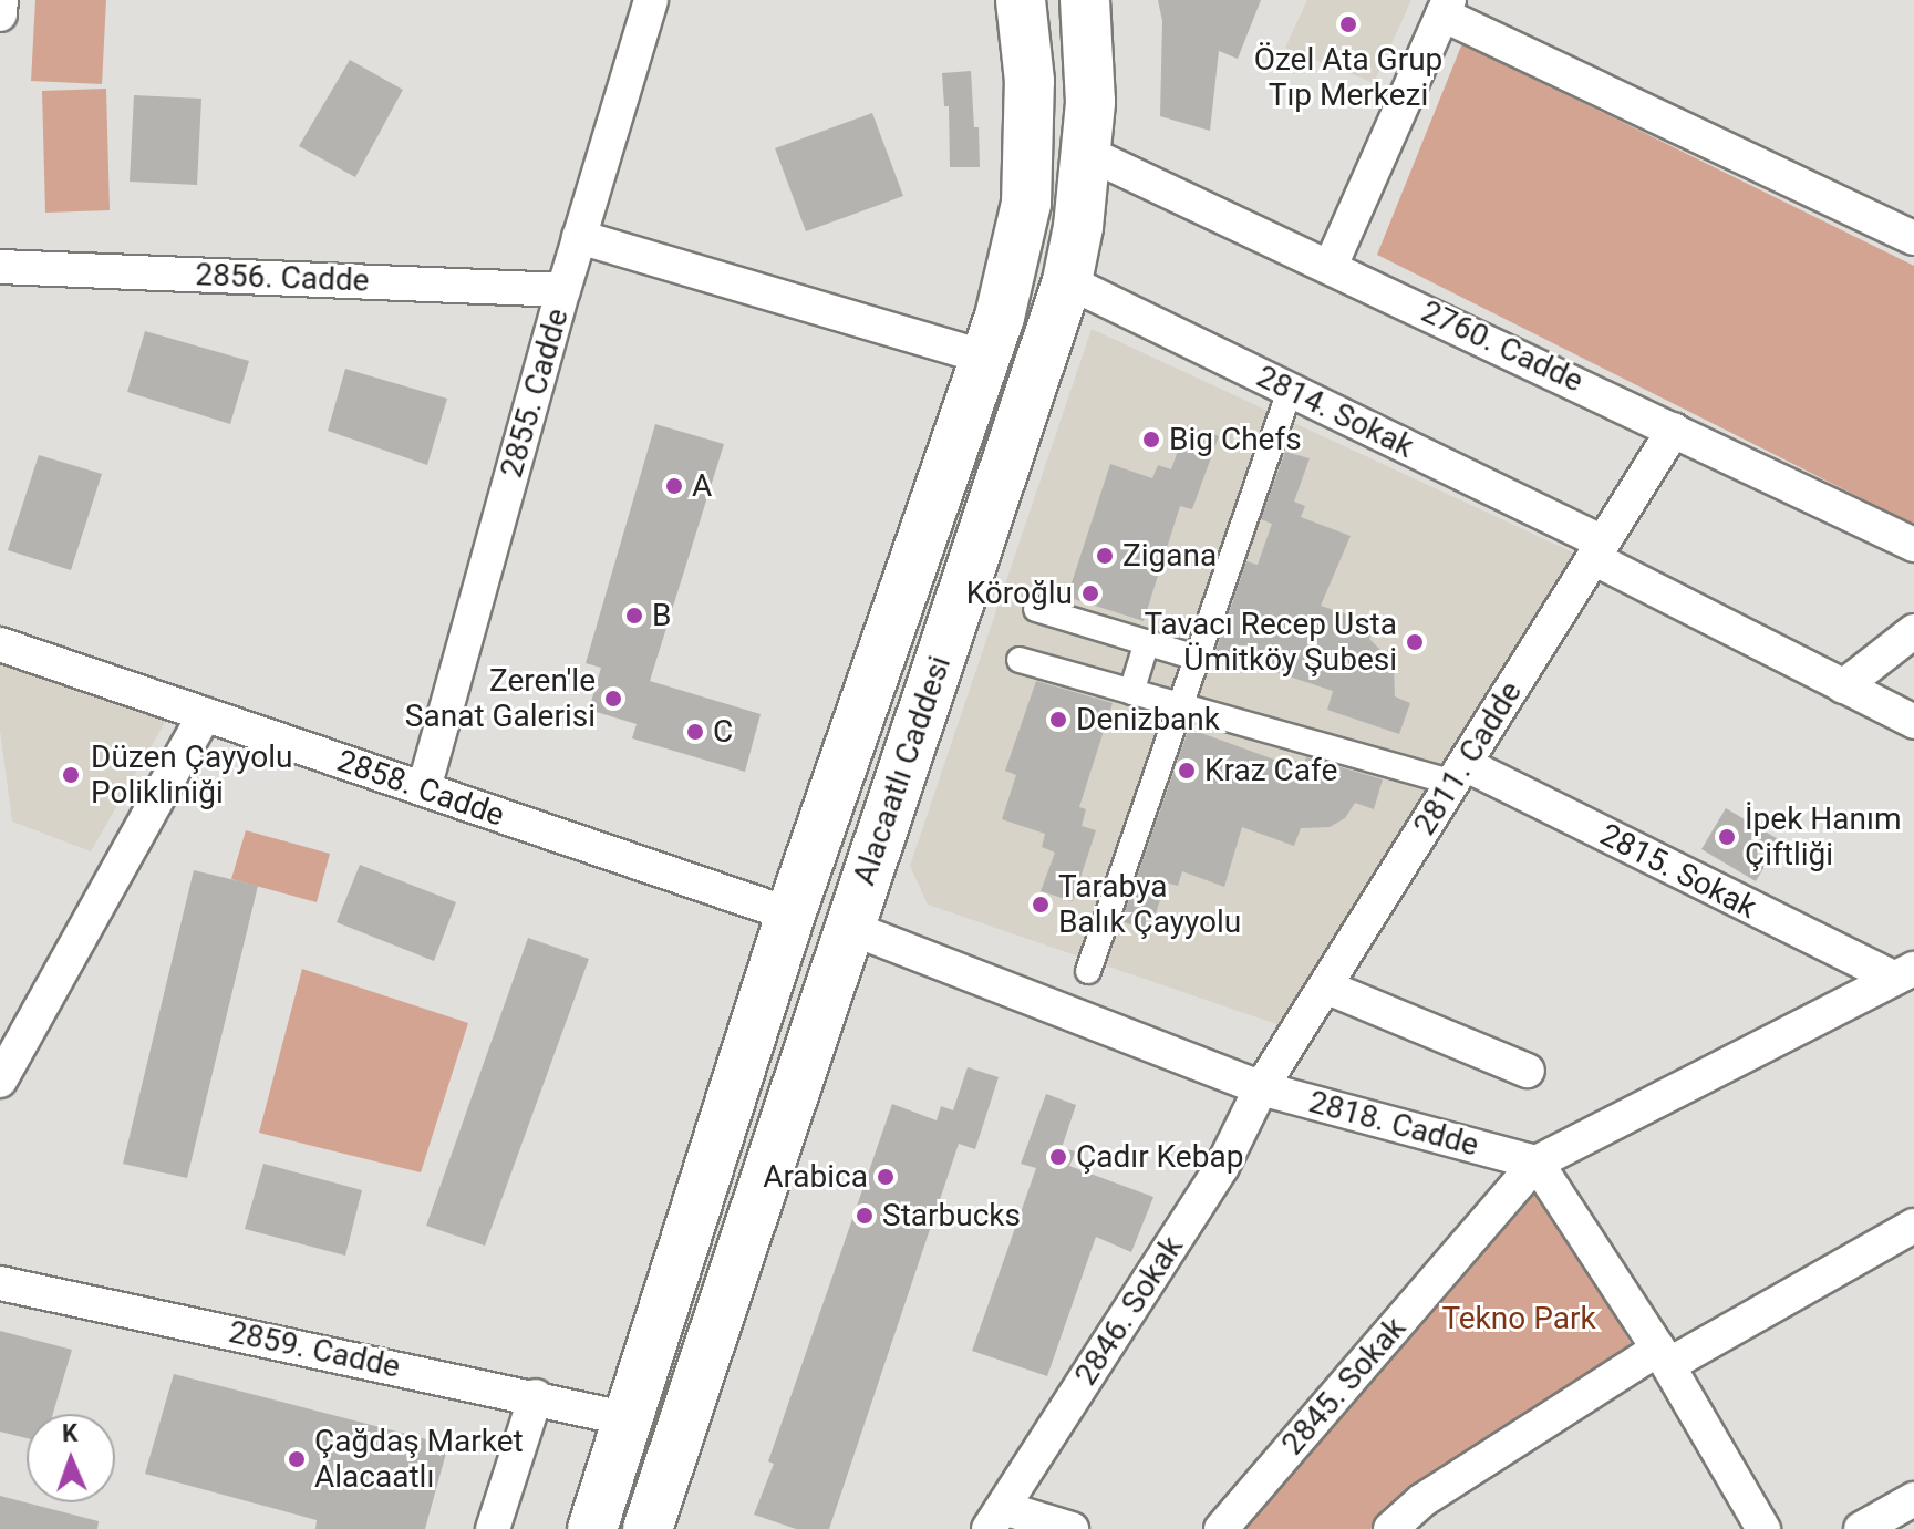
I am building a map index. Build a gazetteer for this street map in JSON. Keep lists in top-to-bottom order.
{
  "streets": {
    "main road": ["Alacaatlı Caddesi"],
    "street": [
      "2856. Cadde",
      "2760. Cadde",
      "2855. Cadde",
      "2814. Sokak",
      "2811. Cadde",
      "2858. Cadde",
      "2815. Sokak",
      "2818. Cadde",
      "2846. Sokak",
      "2859. Cadde",
      "2845. Sokak"
    ]
  },
  "crossings": [
    ["2856. Cadde", "2855. Cadde"],
    ["2760. Cadde", "2811. Cadde"],
    ["2760. Cadde", "Alacaatlı Caddesi"],
    ["2855. Cadde", "2858. Cadde"],
    ["2814. Sokak", "2811. Cadde"],
    ["2814. Sokak", "Alacaatlı Caddesi"],
    ["2811. Cadde", "2815. Sokak"],
    ["2811. Cadde", "2818. Cadde"],
    ["2811. Cadde", "2846. Sokak"],
    ["Alacaatlı Caddesi", "2858. Cadde"],
    ["Alacaatlı Caddesi", "2818. Cadde"],
    ["Alacaatlı Caddesi", "2859. Cadde"],
    ["2818. Cadde", "2846. Sokak"],
    ["2818. Cadde", "2845. Sokak"]
  ],
  "parks": ["Tekno Park"],
  "places": [
    "Özel Ata Grup Tıp Merkezi",
    "Big Chefs",
    "A",
    "Zigana",
    "Köroğlu",
    "B",
    "Tavacı Recep Usta Ümitköy Şubesi",
    "Zeren'le Sanat Galerisi",
    "Denizbank",
    "C",
    "Kraz Cafe",
    "Düzen Çayyolu Polikliniği",
    "İpek Hanım Çiftliği",
    "Tarabya Balık Çayyolu",
    "Çadır Kebap",
    "Arabica",
    "Starbucks",
    "Çağdaş Market Alacaatlı"
  ],
  "north": "top"
}
